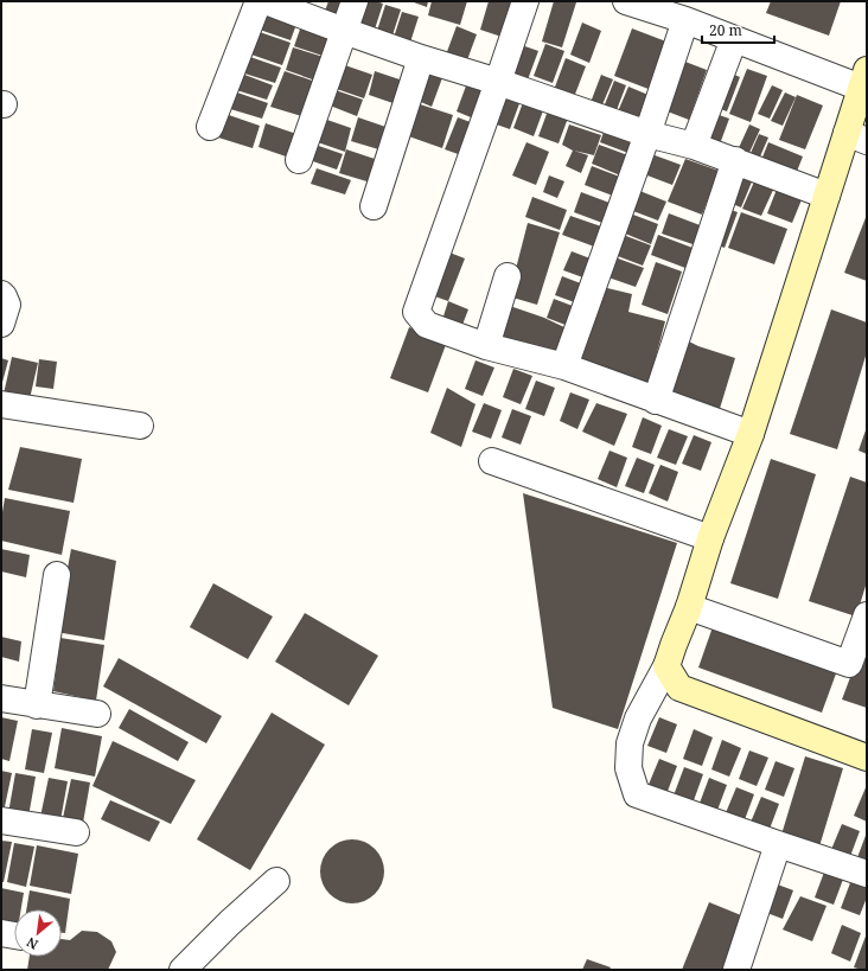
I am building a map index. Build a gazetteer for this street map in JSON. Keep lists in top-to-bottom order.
{
  "scale_bar": "20 m",
  "north": "bottom left"
}
